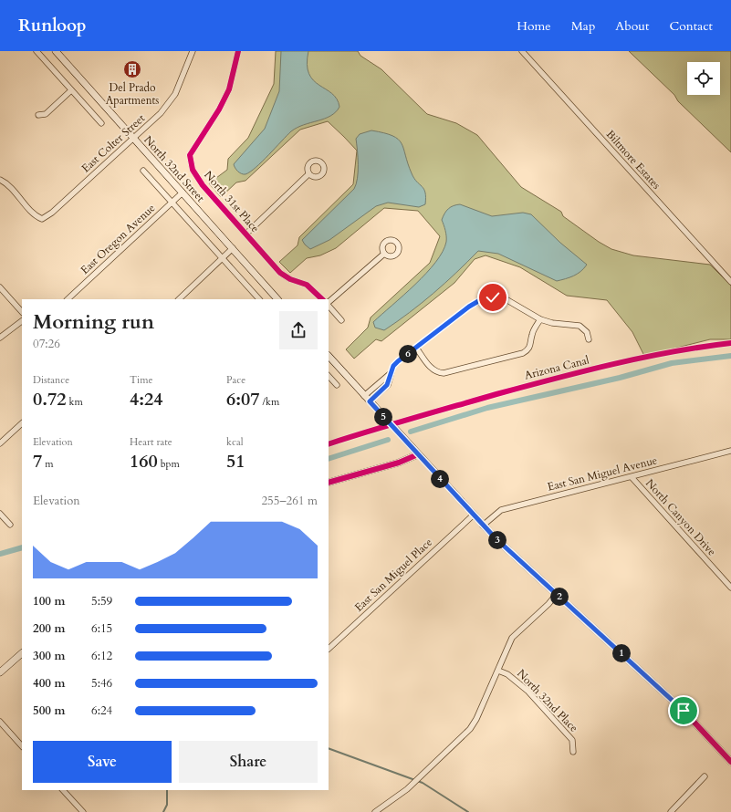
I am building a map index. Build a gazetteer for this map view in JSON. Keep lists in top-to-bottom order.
{
  "streets": {
    "main road": ["North 32nd Street"],
    "street": [
      "East Colter Street",
      "Biltmore Estates",
      "North 31st Place",
      "East Oregon Avenue",
      "East San Miguel Avenue",
      "North Canyon Drive",
      "East San Miguel Place",
      "North 32nd Place"
    ],
    "cycle path": ["Arizona Canal"]
  },
  "crossings": [
    ["East Colter Street", "North 32nd Street"],
    ["North 32nd Street", "East Oregon Avenue"],
    ["East San Miguel Avenue", "North Canyon Drive"]
  ],
  "places": {
    "building": ["Del Prado Apartments"]
  },
  "page": {
    "header": "Runloop",
    "nav": [
      "Home",
      "Map",
      "About",
      "Contact"
    ],
    "heading": ["Morning run", "07:26"],
    "pins": [
      "6",
      "5",
      "4",
      "3",
      "2",
      "1"
    ],
    "stats": [
      ["Distance", "0.72 km"],
      ["Time", "4:24"],
      ["Pace", "6:07 /km"],
      ["Elevation", "7 m"],
      ["Heart rate", "160 bpm"],
      ["kcal", "51"]
    ],
    "chart": ["Elevation", "255–261 m"],
    "list": [
      {
        "name": "100 m",
        "note": "5:59"
      },
      {
        "name": "200 m",
        "note": "6:15"
      },
      {
        "name": "300 m",
        "note": "6:12"
      },
      {
        "name": "400 m",
        "note": "5:46"
      },
      {
        "name": "500 m",
        "note": "6:24"
      }
    ],
    "buttons": ["Save", "Share"]
  }
}
